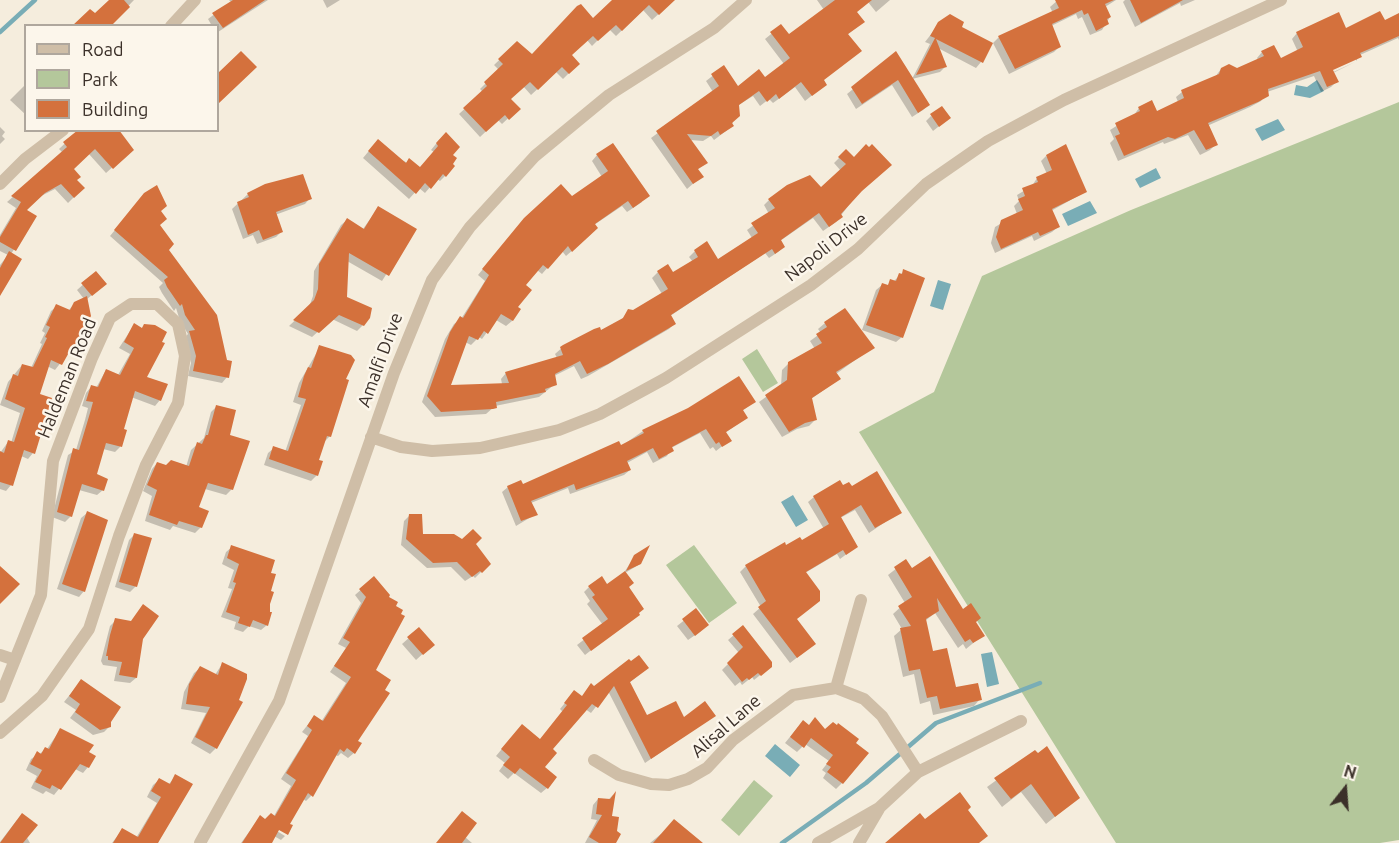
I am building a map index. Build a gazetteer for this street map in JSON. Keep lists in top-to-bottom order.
{
  "streets": {
    "street": [
      "Napoli Drive",
      "Amalfi Drive",
      "Haldeman Road",
      "Alisal Lane"
    ]
  },
  "crossings": [
    ["Napoli Drive", "Amalfi Drive"]
  ],
  "legend": ["Road", "Park", "Building"],
  "north": "top"
}
